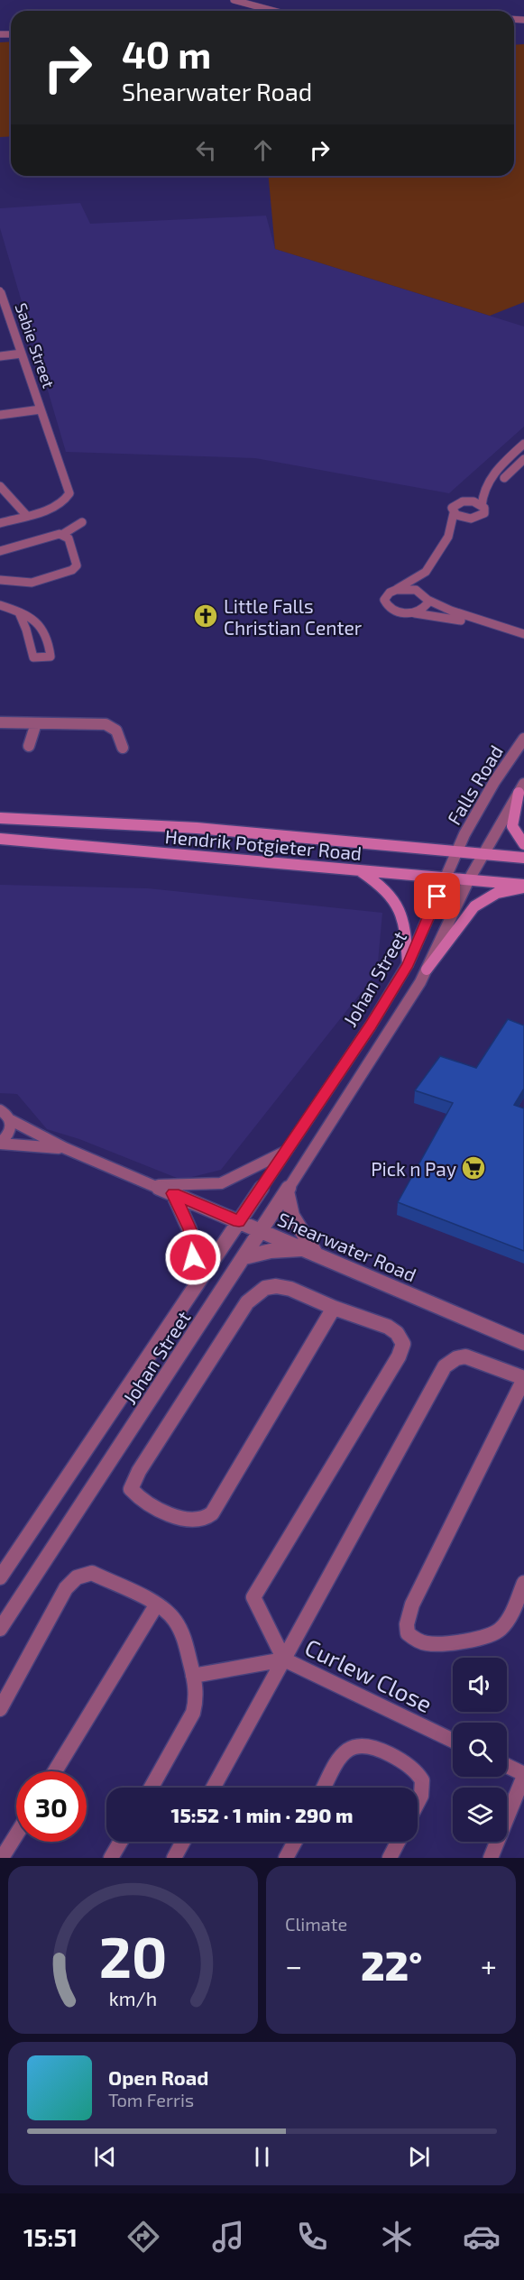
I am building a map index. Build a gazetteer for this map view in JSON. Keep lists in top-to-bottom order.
{
  "streets": {
    "main road": ["Hendrik Potgieter Road"],
    "street": [
      "Sabie Street",
      "Falls Road",
      "Johan Street",
      "Shearwater Road",
      "Curlew Close"
    ]
  },
  "crossings": [
    ["Falls Road", "Hendrik Potgieter Road"],
    ["Falls Road", "Johan Street"],
    ["Hendrik Potgieter Road", "Johan Street"],
    ["Johan Street", "Shearwater Road"]
  ],
  "places": {
    "church": ["Little Falls Christian Center"],
    "supermarket": ["Pick n Pay"]
  },
  "page": {
    "turn": ["40 m", "Shearwater Road"],
    "limit": "30",
    "trip": "15:52 · 1 min · 290 m",
    "tile": "Climate",
    "heat": ["−", "22°", "+"],
    "song": ["Open Road", "Tom Ferris"],
    "tabs": "15:51",
    "gauge": ["20", "km/h"]
  }
}
